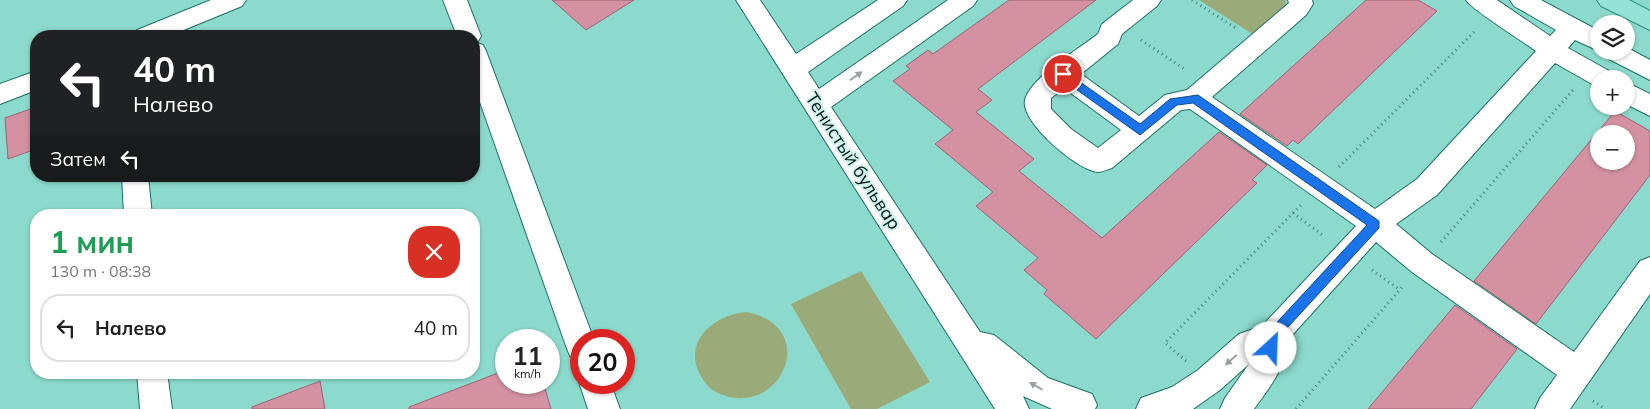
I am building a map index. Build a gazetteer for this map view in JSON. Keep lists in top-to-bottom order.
{
  "streets": {
    "street": ["Тенистый бульвар"]
  },
  "page": {
    "map_buttons": ["+", "−"],
    "turn": ["40 m", "Налево"],
    "then": "Затем",
    "heading": ["1 мин", "130 m · 08:38"],
    "list": [
      {
        "name": "Налево",
        "value": "40 m"
      }
    ],
    "speed": "11 km/h",
    "limit": "20"
  }
}
